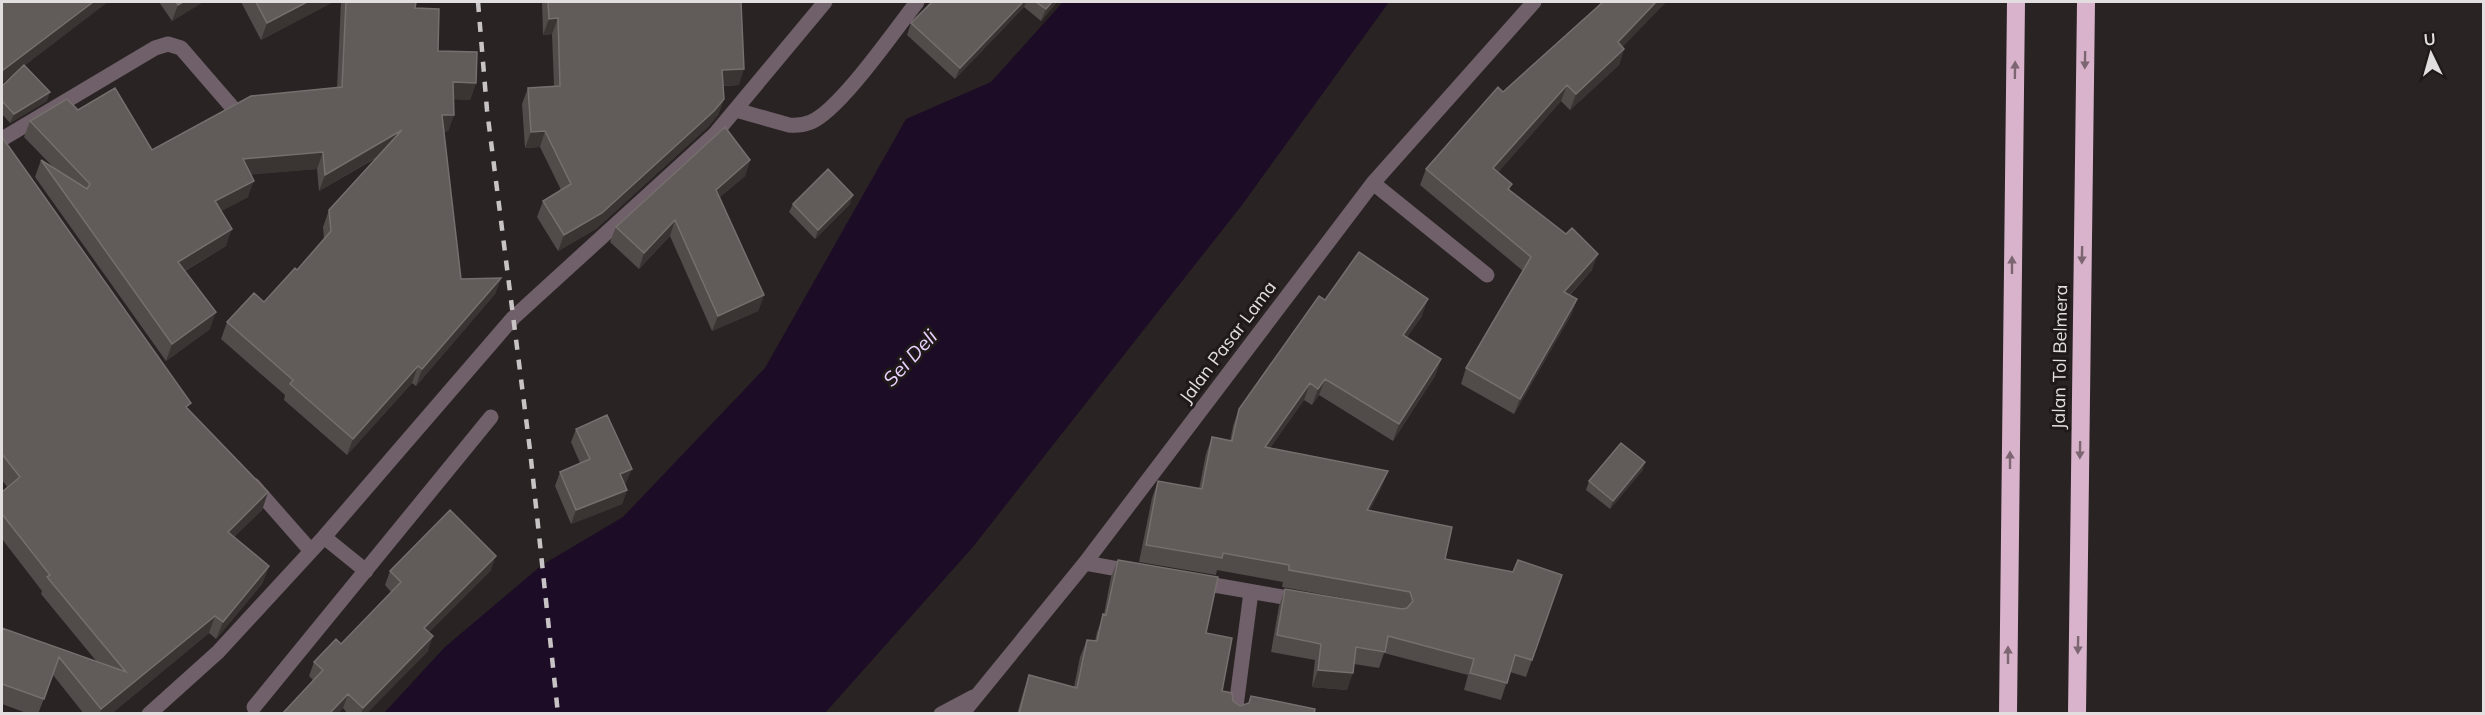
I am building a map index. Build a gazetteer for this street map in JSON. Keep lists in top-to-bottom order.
{
  "streets": {
    "highway": ["Jalan Tol Belmera"],
    "street": ["Jalan Pasar Lama"]
  },
  "water": ["Sei Deli"],
  "north": "top"
}
